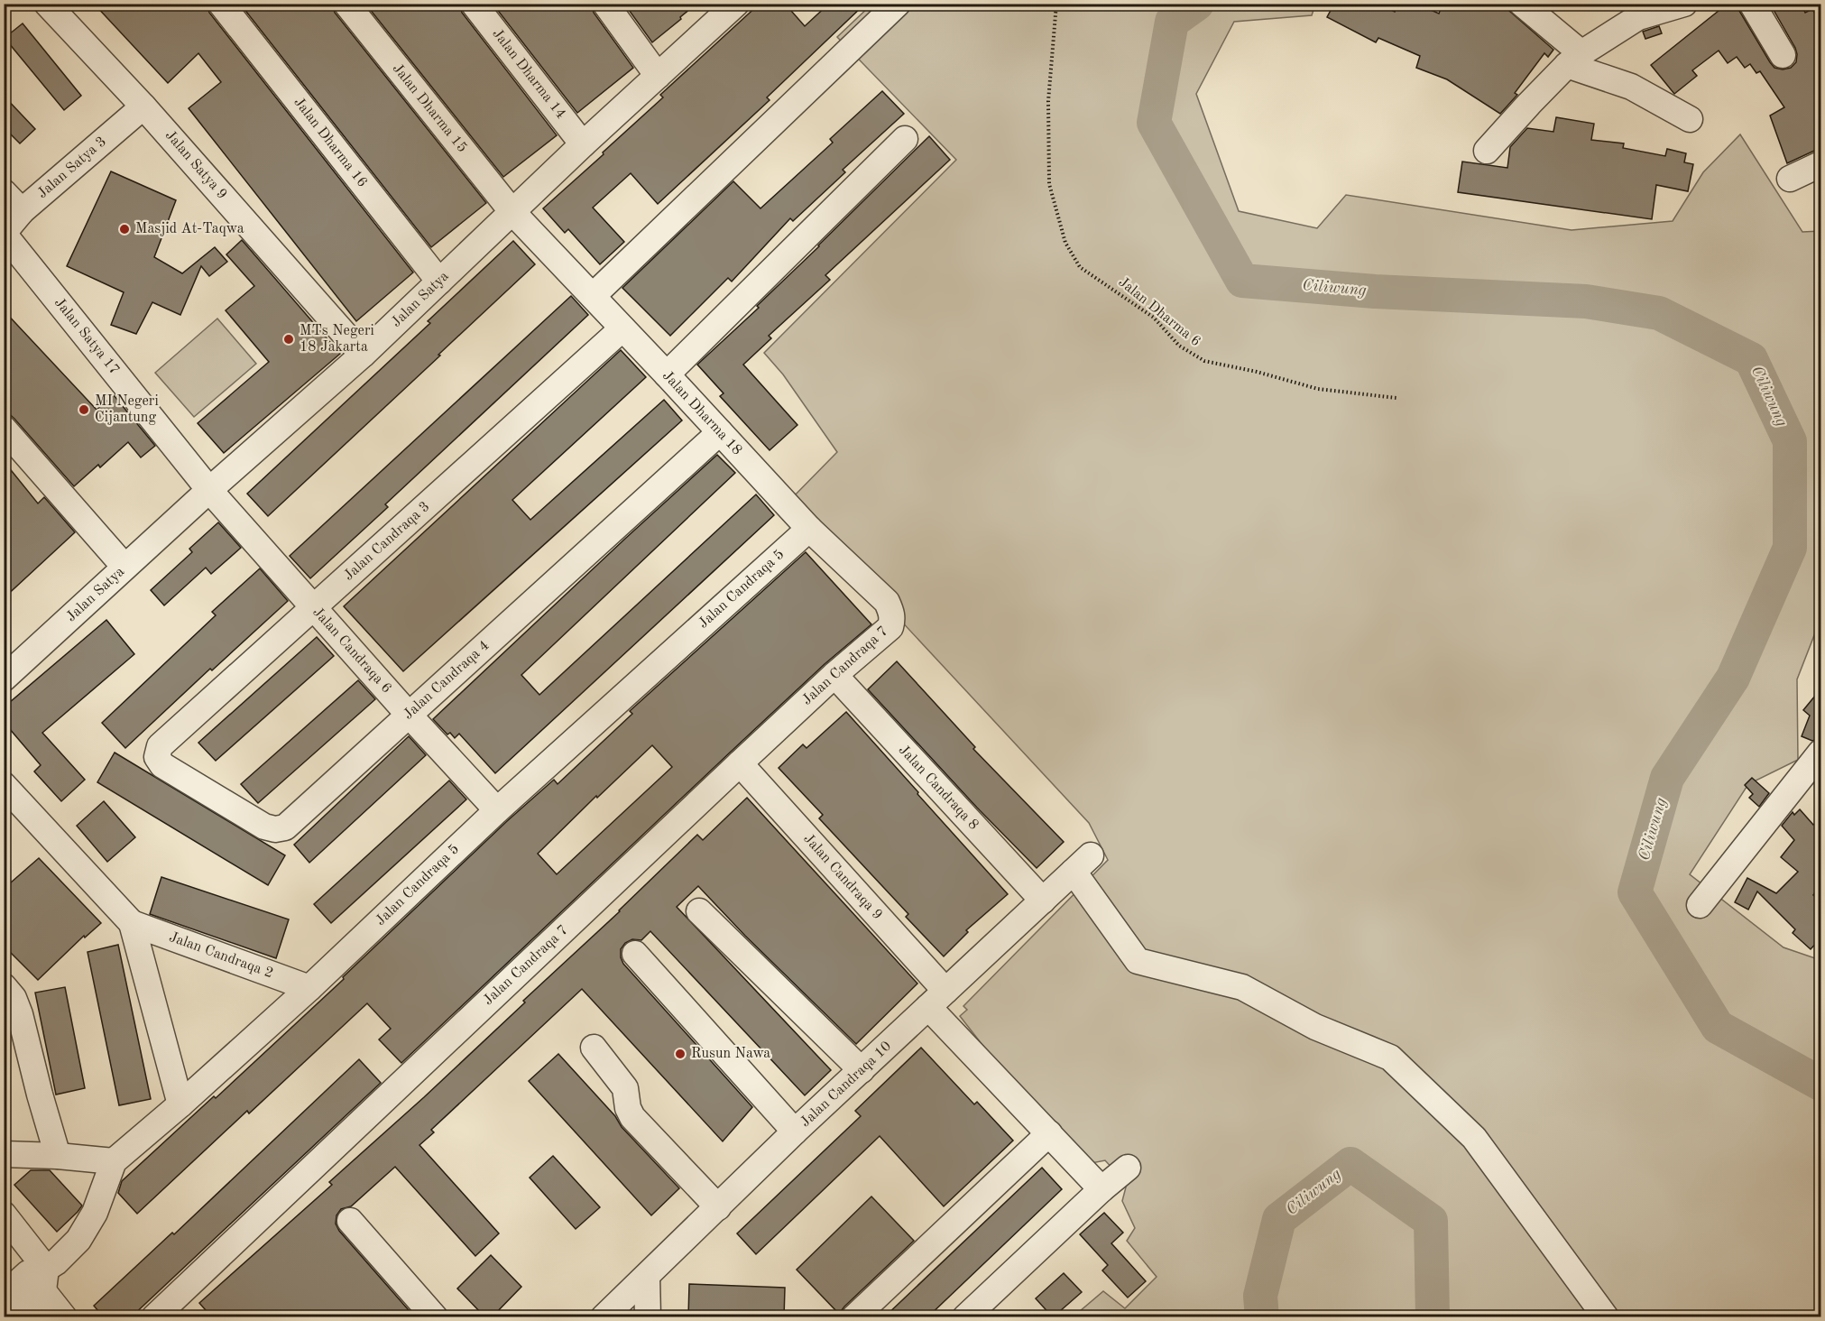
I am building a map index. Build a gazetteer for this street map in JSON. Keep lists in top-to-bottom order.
{
  "streets": {
    "street": [
      "Jalan Dharma 14",
      "Jalan Dharma 15",
      "Jalan Dharma 16",
      "Jalan Satya 9",
      "Jalan Satya 3",
      "Jalan Satya",
      "Jalan Satya 17",
      "Jalan Dharma 18",
      "Jalan Candraqa 3",
      "Jalan Candraqa 5",
      "Jalan Candraqa 6",
      "Jalan Candraqa 7",
      "Jalan Candraqa 4",
      "Jalan Candraqa 8",
      "Jalan Candraqa 9",
      "Jalan Candraqa 2",
      "Jalan Candraqa 10"
    ],
    "path": ["Jalan Dharma 6"]
  },
  "crossings": [
    ["Jalan Dharma 14", "Jalan Satya"],
    ["Jalan Dharma 15", "Jalan Satya"],
    ["Jalan Dharma 15", "Jalan Dharma 18"],
    ["Jalan Dharma 16", "Jalan Satya"],
    ["Jalan Satya 9", "Jalan Satya 3"],
    ["Jalan Satya 9", "Jalan Satya"],
    ["Jalan Satya 3", "Jalan Satya 17"],
    ["Jalan Satya", "Jalan Satya 17"],
    ["Jalan Satya", "Jalan Dharma 18"],
    ["Jalan Satya", "Jalan Candraqa 6"],
    ["Jalan Satya 17", "Jalan Candraqa 6"],
    ["Jalan Dharma 18", "Jalan Candraqa 3"],
    ["Jalan Dharma 18", "Jalan Candraqa 5"],
    ["Jalan Dharma 18", "Jalan Candraqa 7"],
    ["Jalan Dharma 18", "Jalan Candraqa 4"],
    ["Jalan Candraqa 3", "Jalan Candraqa 6"],
    ["Jalan Candraqa 3", "Jalan Candraqa 4"],
    ["Jalan Candraqa 5", "Jalan Candraqa 6"],
    ["Jalan Candraqa 5", "Jalan Candraqa 2"],
    ["Jalan Candraqa 6", "Jalan Candraqa 4"],
    ["Jalan Candraqa 7", "Jalan Candraqa 8"],
    ["Jalan Candraqa 7", "Jalan Candraqa 9"],
    ["Jalan Candraqa 8", "Jalan Candraqa 10"],
    ["Jalan Candraqa 9", "Jalan Candraqa 10"]
  ],
  "water": ["Ciliwung"],
  "places": [
    "Masjid At-Taqwa",
    "MTs Negeri 18 Jakarta",
    "MI Negeri Cijantung",
    "Rusun Nawa"
  ]
}
